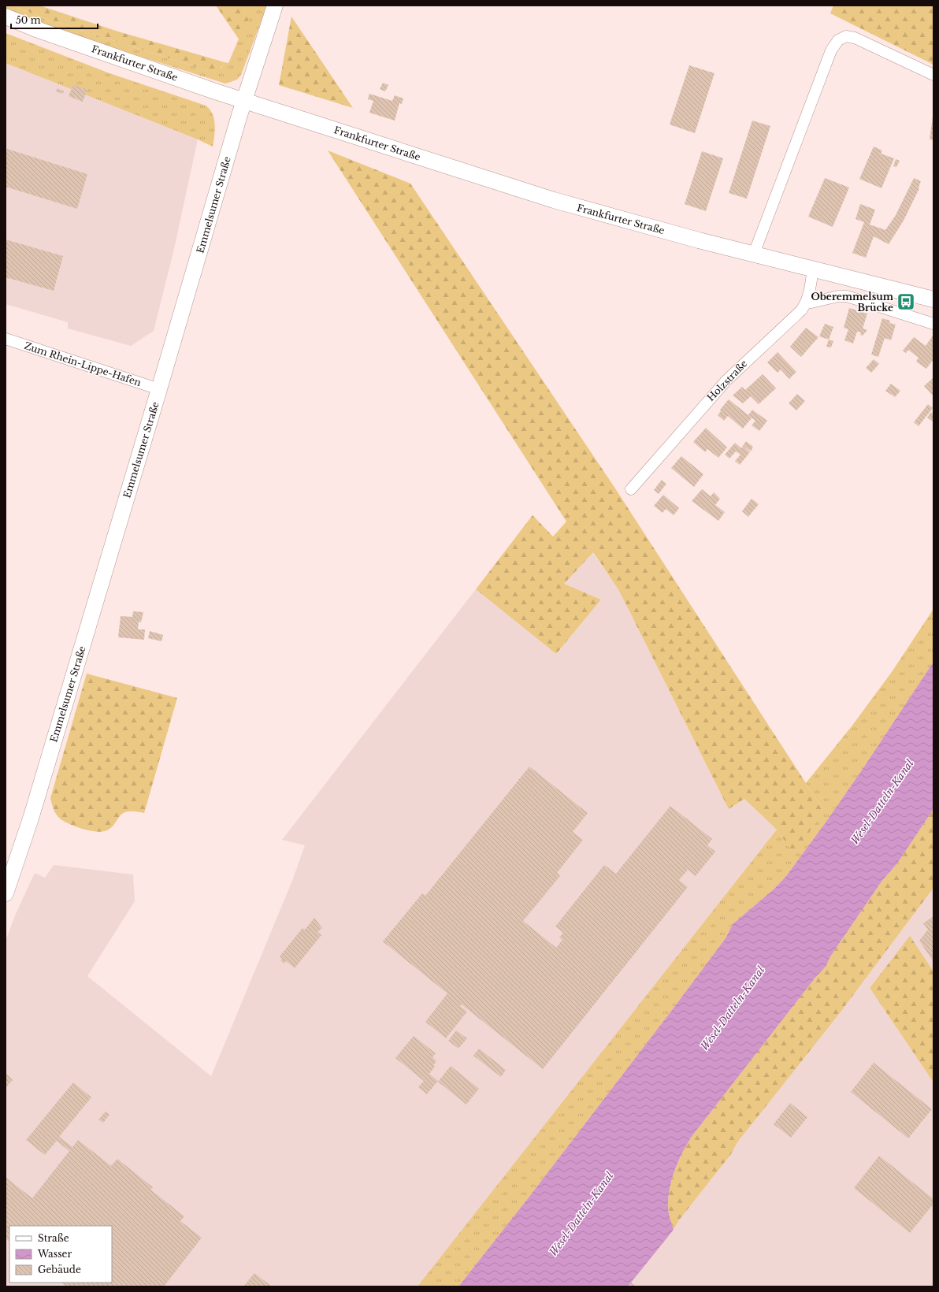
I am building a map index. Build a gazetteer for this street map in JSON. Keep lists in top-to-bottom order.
{
  "streets": {
    "main road": ["Frankfurter Straße", "Emmelsumer Straße"],
    "street": ["Zum Rhein-Lippe-Hafen", "Holzstraße"]
  },
  "crossings": [
    ["Frankfurter Straße", "Emmelsumer Straße"],
    ["Frankfurter Straße", "Holzstraße"],
    ["Emmelsumer Straße", "Zum Rhein-Lippe-Hafen"]
  ],
  "water": ["Wesel-Datteln-Kanal"],
  "places": {
    "bus stop": ["Oberemmelsum Brücke"]
  },
  "legend": ["Straße", "Wasser", "Gebäude"],
  "scale_bar": "50 m"
}
